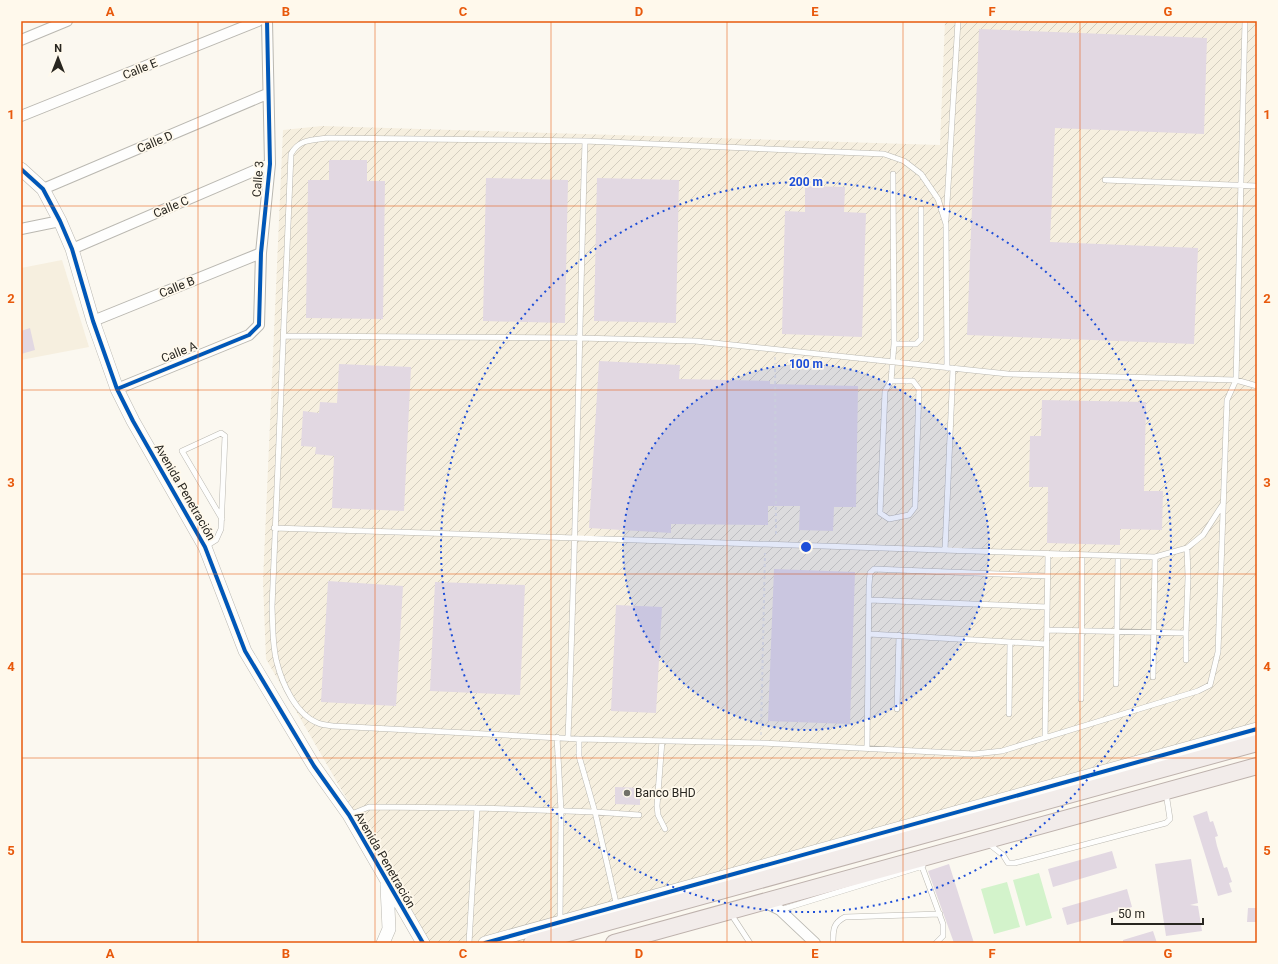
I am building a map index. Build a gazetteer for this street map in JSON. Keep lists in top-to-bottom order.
{
  "streets": {
    "street": [
      "Calle E",
      "Calle D",
      "Calle 3",
      "Calle C",
      "Calle B",
      "Calle A",
      "Avenida Penetración"
    ]
  },
  "crossings": [
    ["Calle D", "Calle 3"],
    ["Calle D", "Avenida Penetración"],
    ["Calle 3", "Calle C"],
    ["Calle 3", "Calle B"],
    ["Calle 3", "Calle A"],
    ["Calle C", "Avenida Penetración"],
    ["Calle B", "Avenida Penetración"],
    ["Calle A", "Avenida Penetración"]
  ],
  "places": ["Banco BHD"],
  "scale_bar": "50 m",
  "north": "top",
  "grid": {
    "columns": [
      "A",
      "B",
      "C",
      "D",
      "E",
      "F",
      "G"
    ],
    "rows": [
      "1",
      "2",
      "3",
      "4",
      "5"
    ]
  },
  "rings": ["200 m", "100 m"]
}
